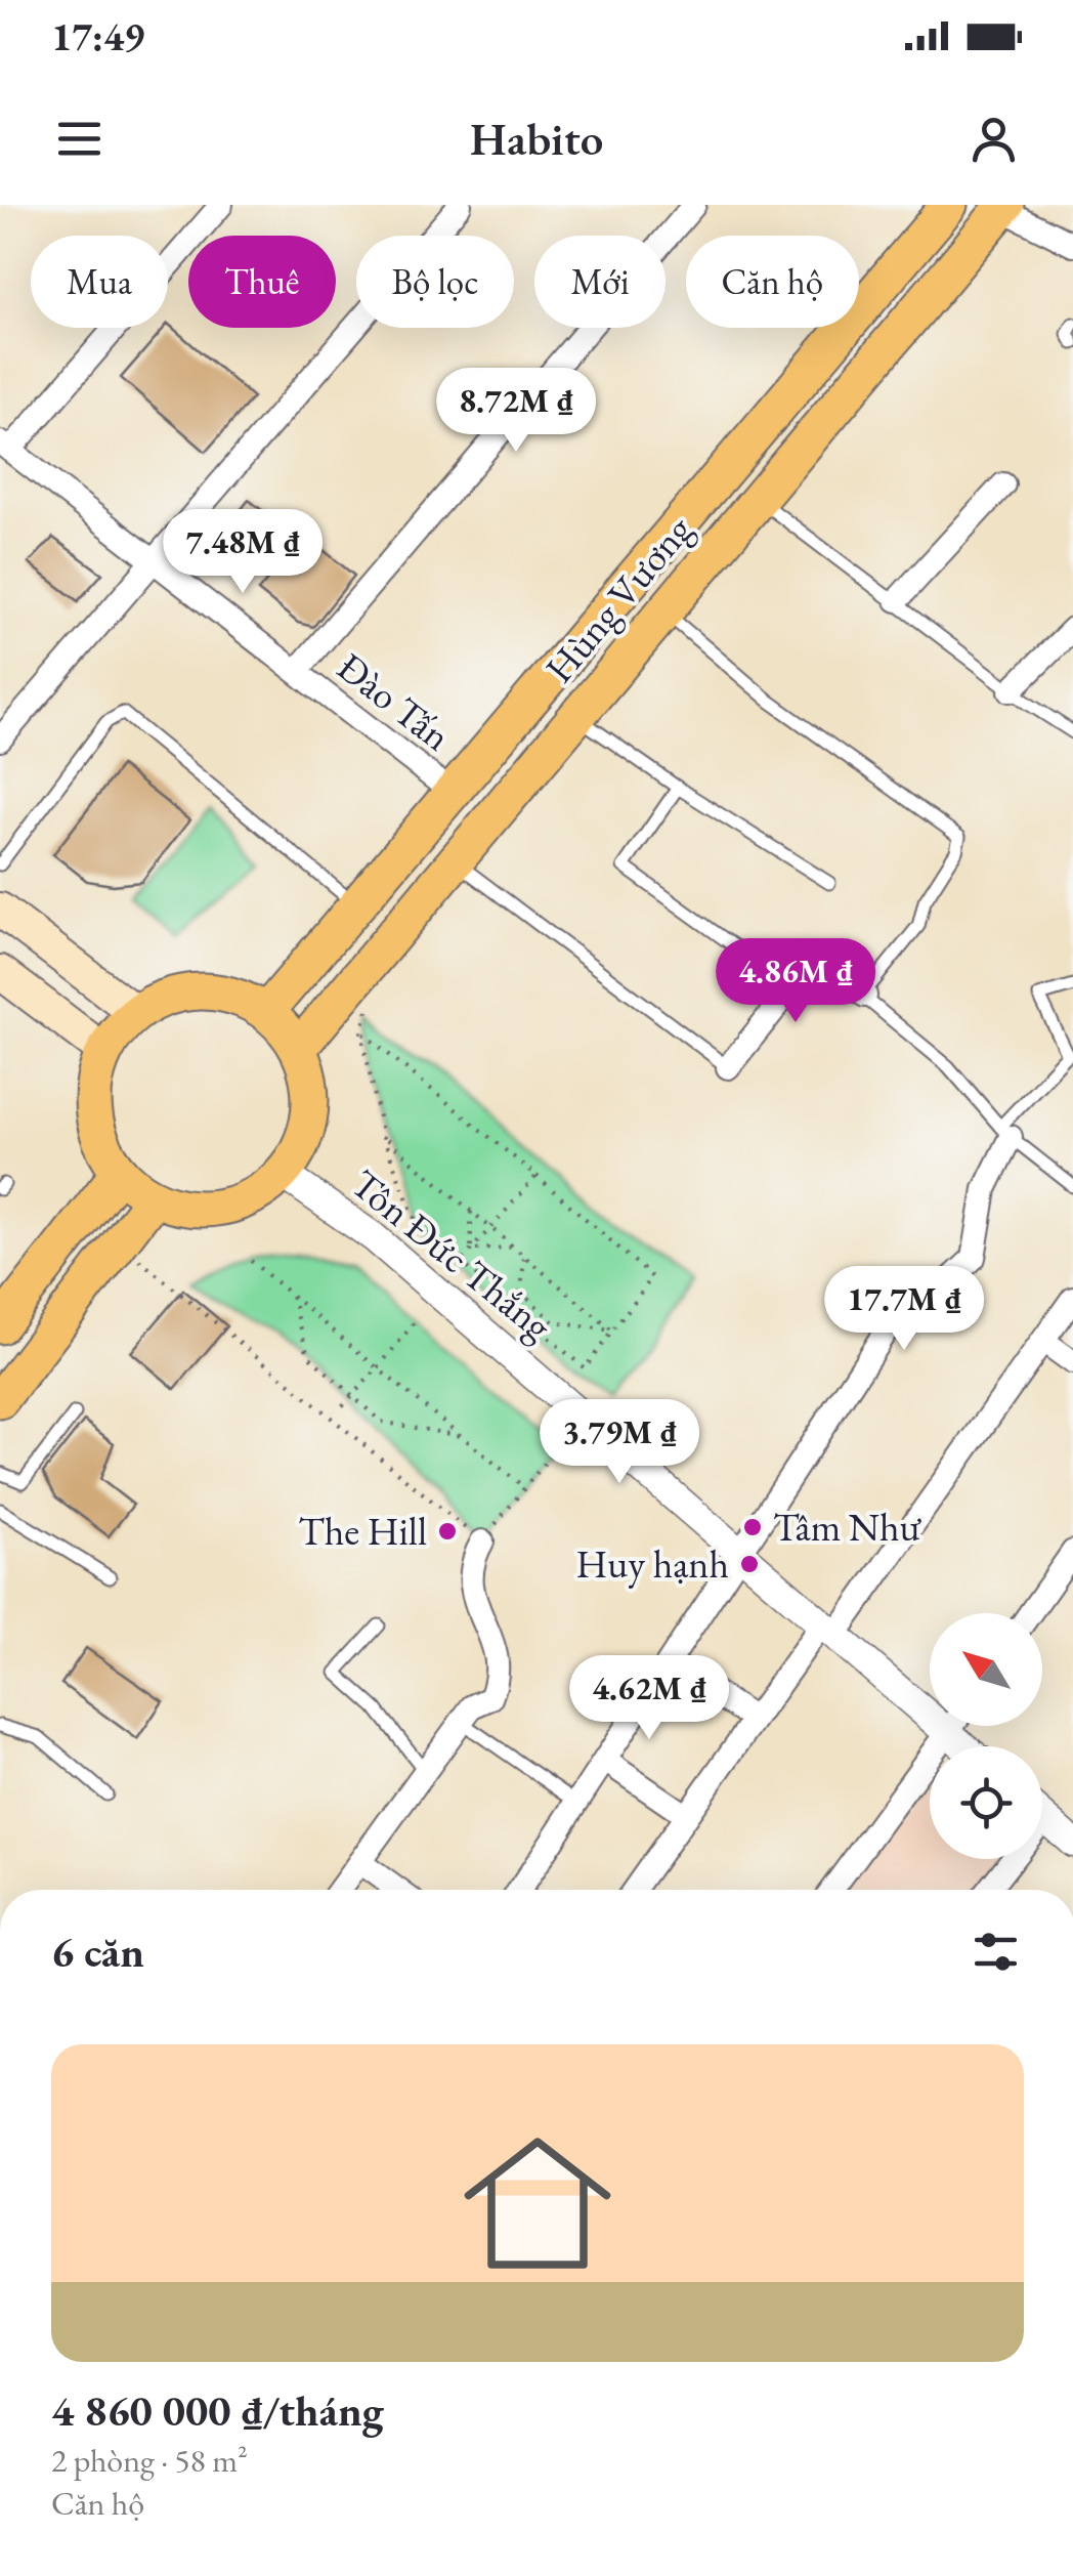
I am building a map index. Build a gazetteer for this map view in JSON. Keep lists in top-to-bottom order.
{
  "streets": {
    "main road": ["Hùng Vương"],
    "street": ["Đào Tấn", "Tôn Đức Thắng"]
  },
  "crossings": [
    ["Hùng Vương", "Đào Tấn"],
    ["Hùng Vương", "Tôn Đức Thắng"]
  ],
  "places": ["Tâm Như", "The Hill", "Huy hạnh"],
  "north": "top left",
  "page": {
    "status": "17:49",
    "header": "Habito",
    "chip": [
      "Mua",
      "Thuê",
      "Bộ lọc",
      "Mới",
      "Căn hộ"
    ],
    "price": [
      "8.72M ₫",
      "7.48M ₫",
      "4.86M ₫",
      "17.7M ₫",
      "3.79M ₫",
      "4.62M ₫"
    ],
    "heading": "6 căn",
    "list": [
      {
        "name": "4 860 000 ₫/tháng",
        "note": "2 phòng · 58 m² · Căn hộ"
      }
    ]
  }
}
